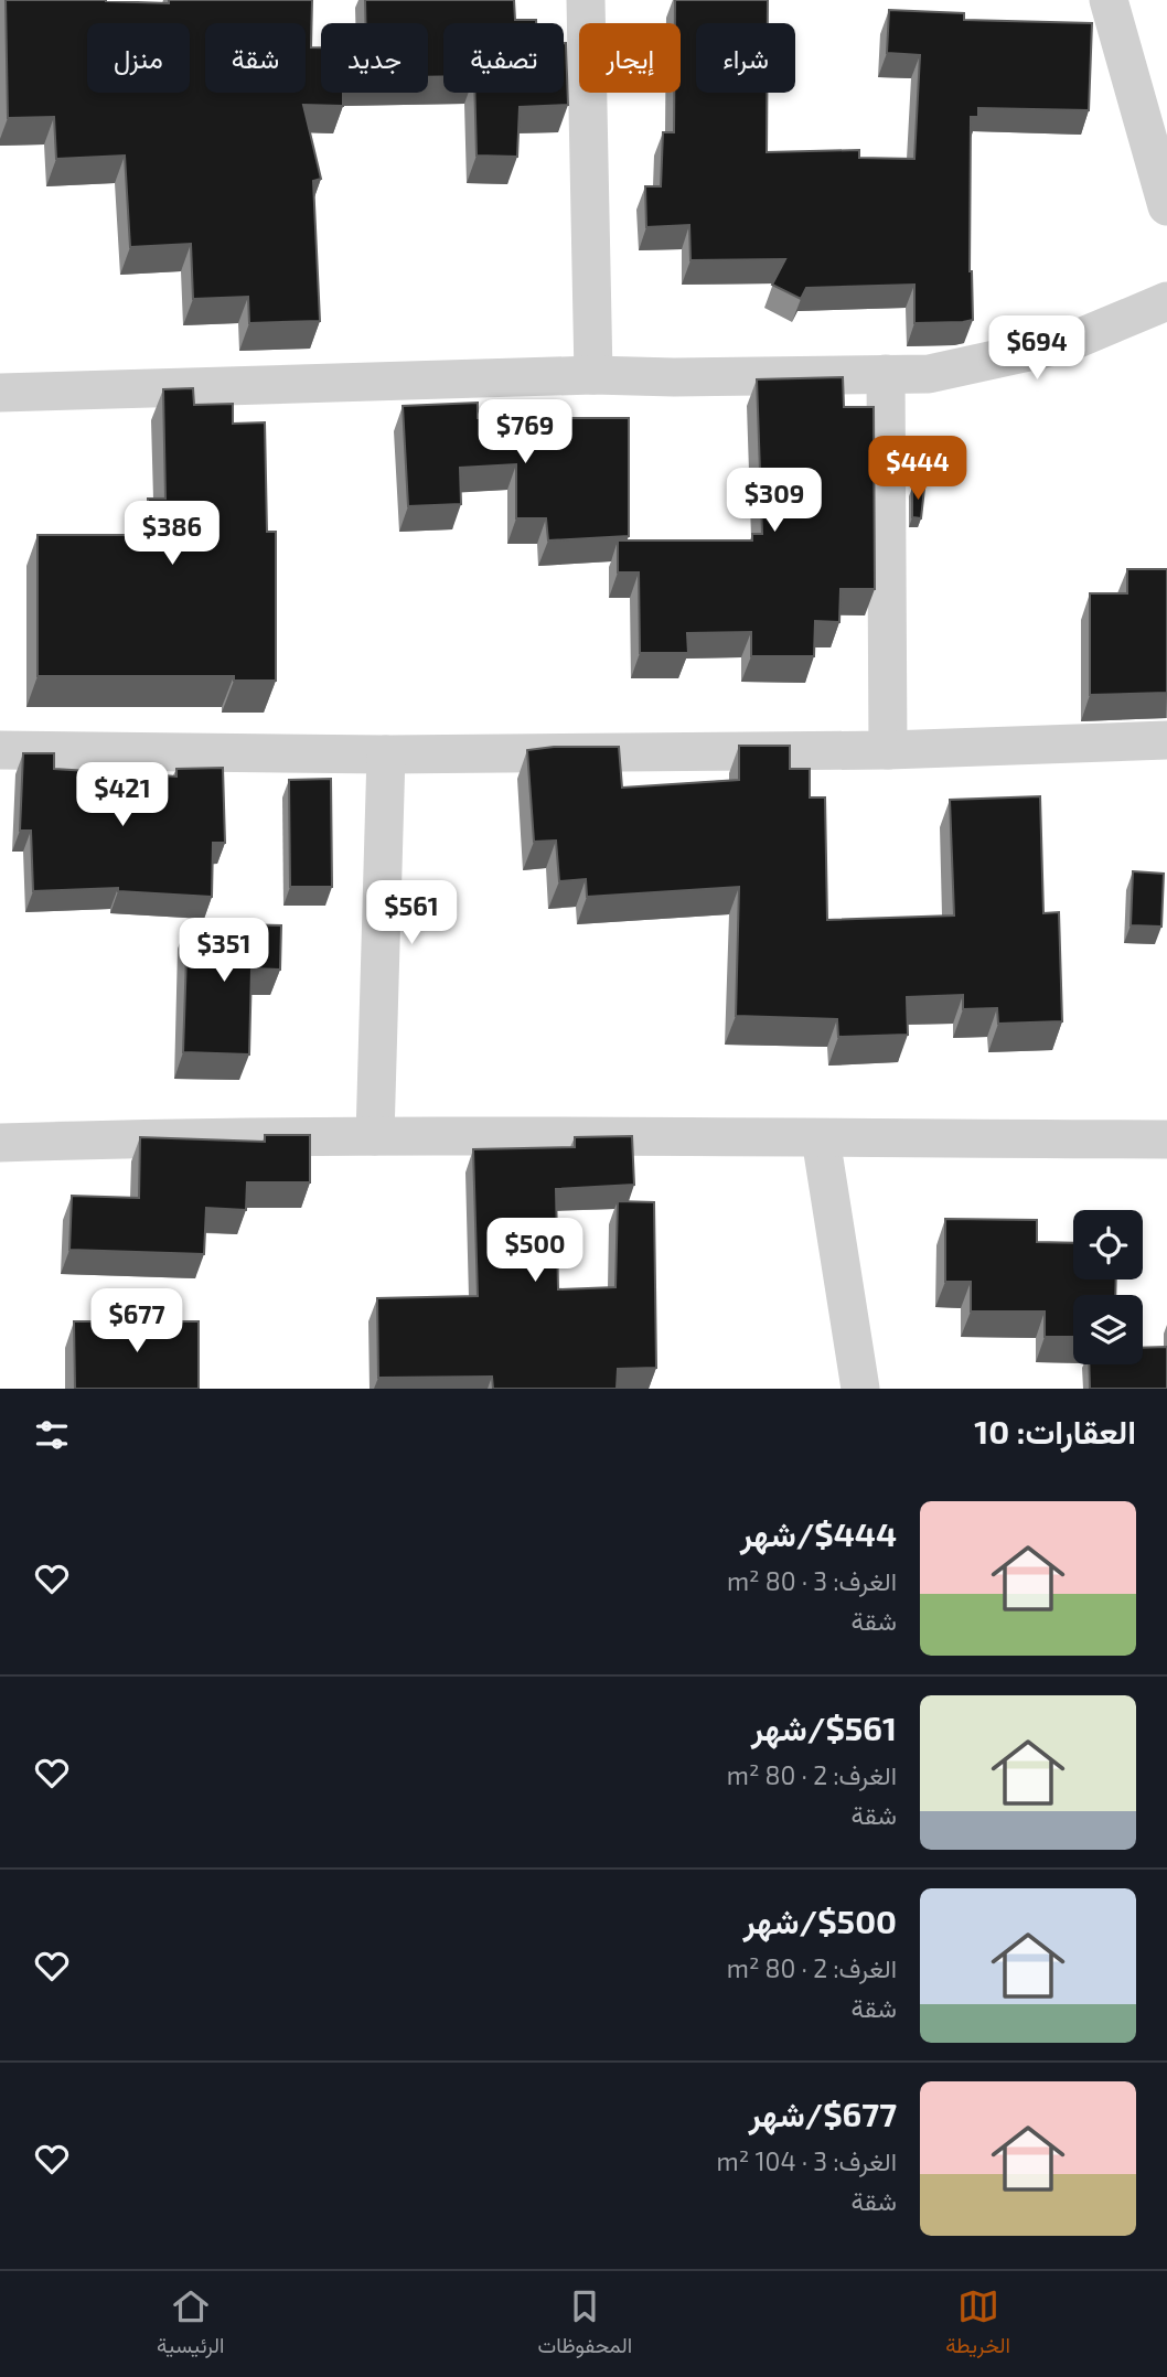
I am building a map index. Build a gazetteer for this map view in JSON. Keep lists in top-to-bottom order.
{
  "page": {
    "chip": [
      "شراء",
      "إيجار",
      "تصفية",
      "جديد",
      "شقة",
      "منزل"
    ],
    "price": [
      "$694",
      "$769",
      "$444",
      "$309",
      "$386",
      "$421",
      "$561",
      "$351",
      "$500",
      "$677"
    ],
    "heading": "العقارات: 10",
    "list": [
      {
        "name": "$444/شهر",
        "note": "الغرف: 3 · 80 m² · شقة"
      },
      {
        "name": "$561/شهر",
        "note": "الغرف: 2 · 80 m² · شقة"
      },
      {
        "name": "$500/شهر",
        "note": "الغرف: 2 · 80 m² · شقة"
      },
      {
        "name": "$677/شهر",
        "note": "الغرف: 3 · 104 m² · شقة"
      }
    ],
    "tabs": ["الخريطة", "المحفوظات", "الرئيسية"]
  }
}
